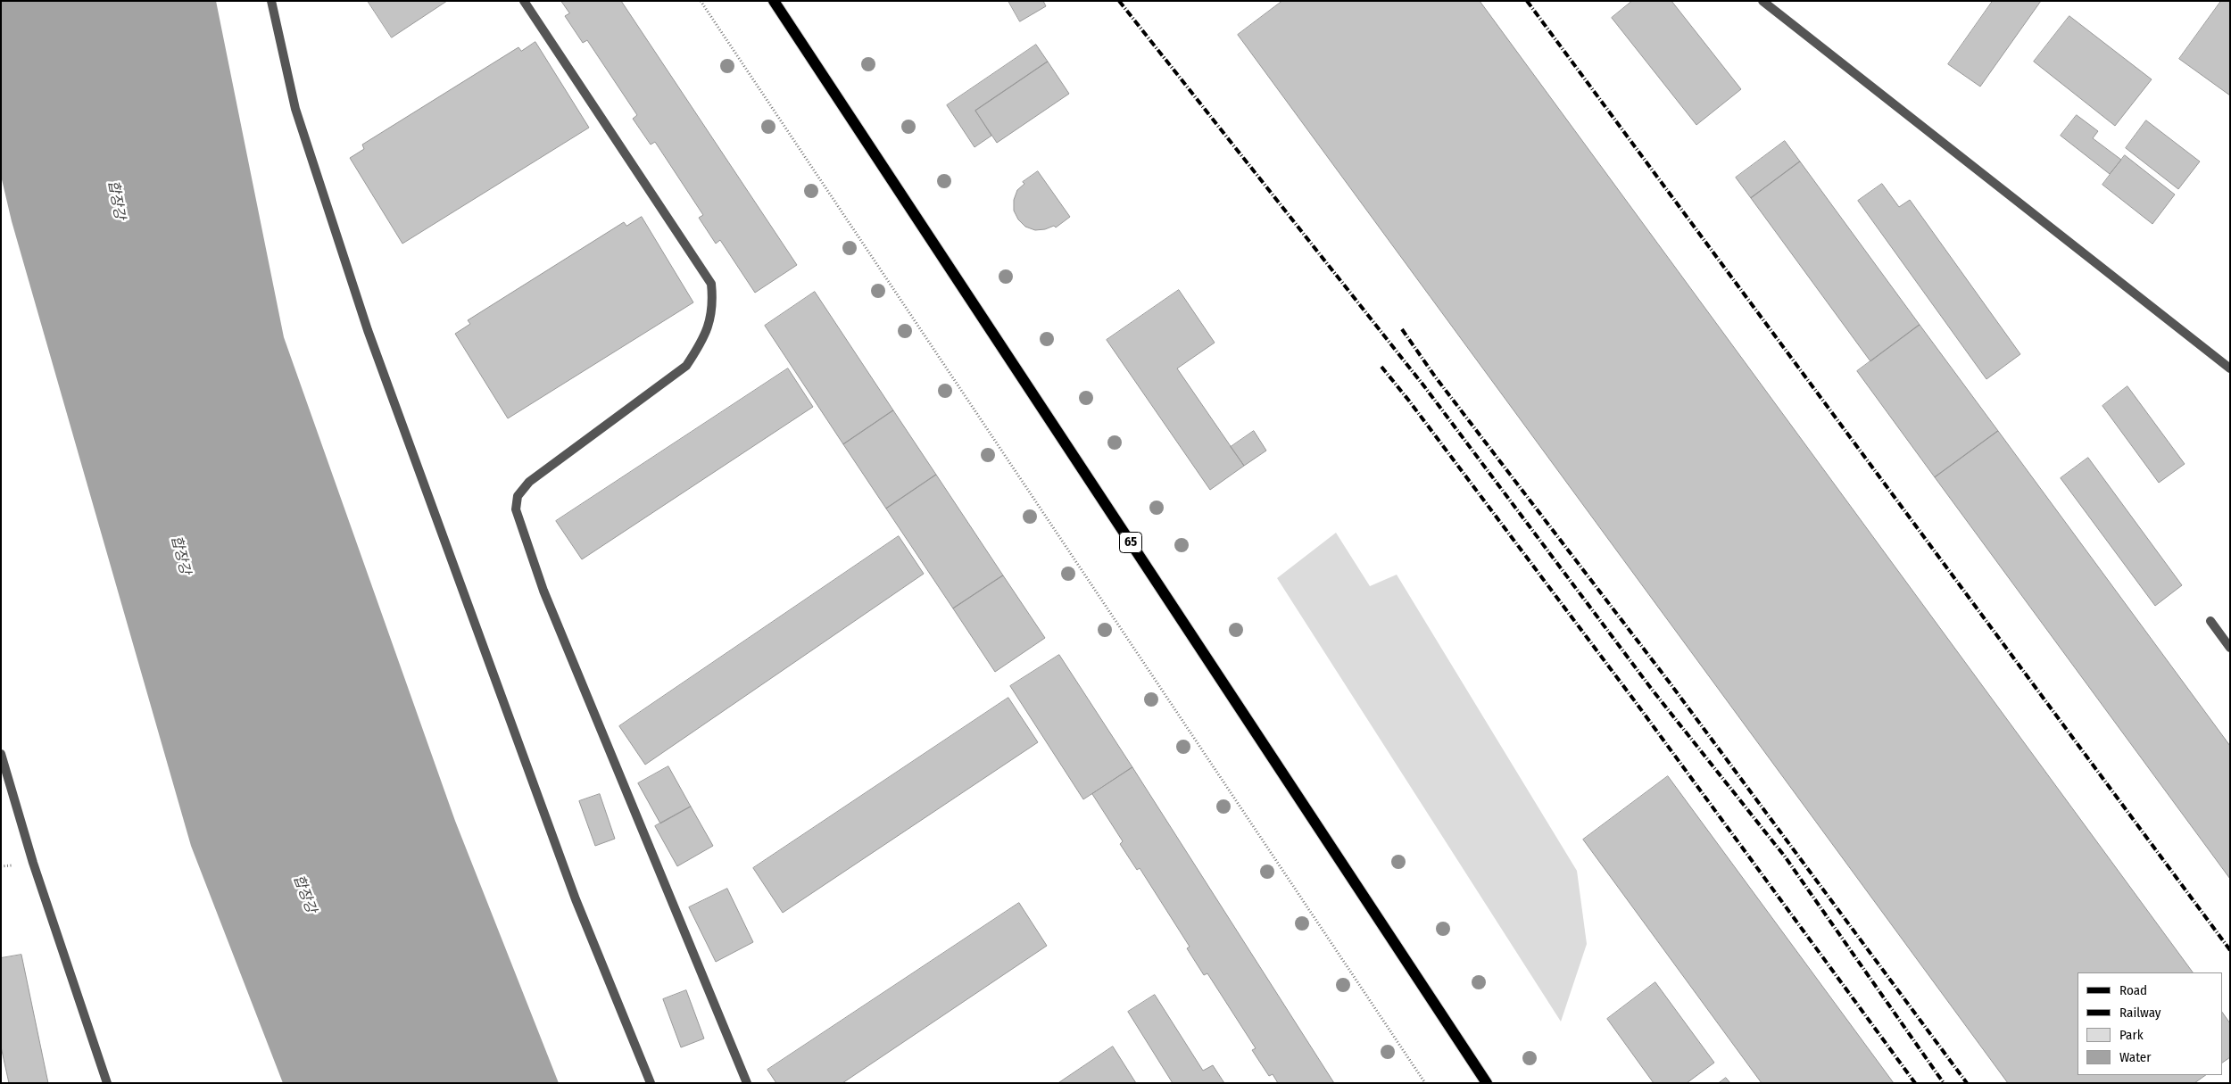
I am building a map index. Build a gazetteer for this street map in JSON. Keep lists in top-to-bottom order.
{
  "streets": {
    "main road": ["65"]
  },
  "water": ["합장강"],
  "legend": [
    "Road",
    "Railway",
    "Park",
    "Water"
  ]
}
